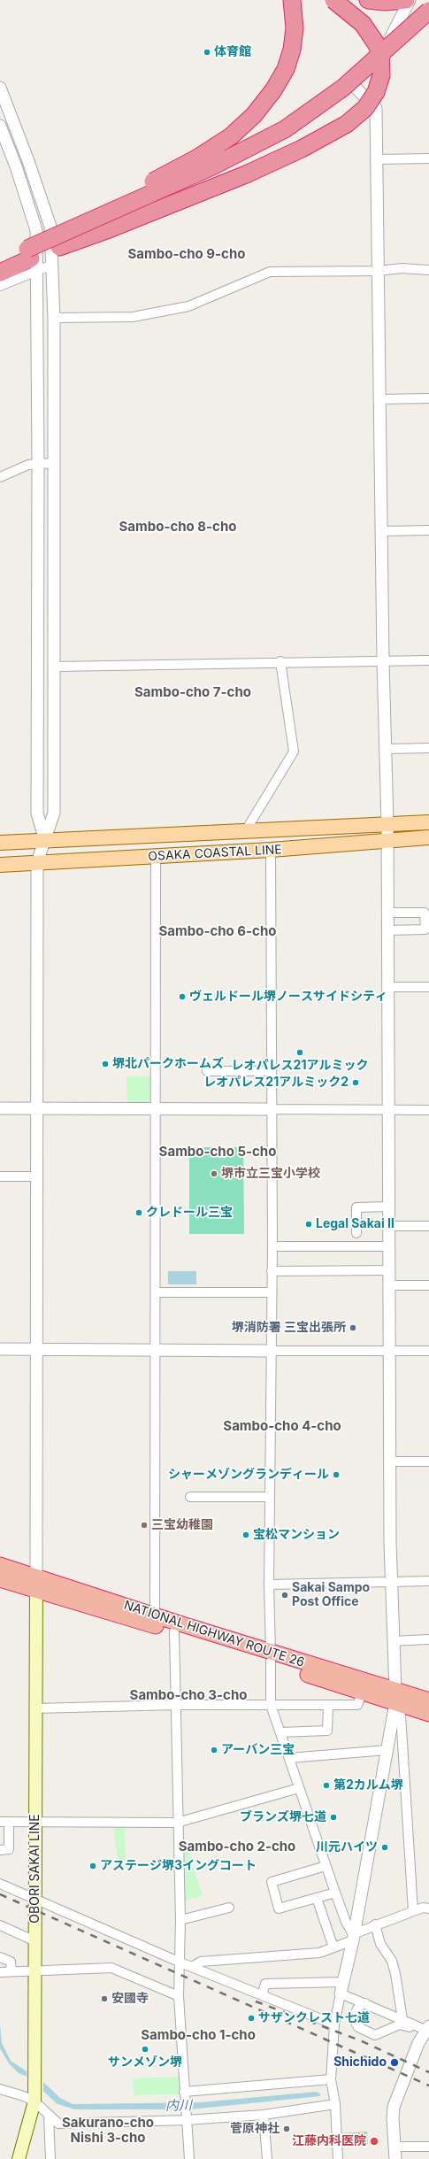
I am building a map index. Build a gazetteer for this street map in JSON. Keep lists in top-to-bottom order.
{
  "streets": {
    "highway": ["NATIONAL HIGHWAY ROUTE 26"],
    "main road": ["OSAKA COASTAL LINE", "OBORI SAKAI LINE"]
  },
  "crossings": [
    ["NATIONAL HIGHWAY ROUTE 26", "OBORI SAKAI LINE"]
  ],
  "districts": [
    "Sambo-cho 9-cho",
    "Sambo-cho 8-cho",
    "Sambo-cho 7-cho",
    "Sambo-cho 6-cho",
    "Sambo-cho 5-cho",
    "Sambo-cho 4-cho",
    "Sambo-cho 3-cho",
    "Sambo-cho 2-cho",
    "Sambo-cho 1-cho",
    "Sakurano-cho Nishi 3-cho"
  ],
  "water": ["内川"],
  "places": [
    "体育館",
    "ヴェルドール堺ノースサイドシティ",
    "レオパレス21アルミック",
    "堺北パークホームズ",
    "レオパレス21アルミック2",
    "堺市立三宝小学校",
    "クレドール三宝",
    "Legal Sakai Ⅱ",
    "堺消防署 三宝出張所",
    "シャーメゾングランディール",
    "三宝幼稚園",
    "宝松マンション",
    "Sakai Sampo Post Office",
    "アーバン三宝",
    "第2カルム堺",
    "ブランズ堺七道",
    "川元ハイツ",
    "アステージ堺3イングコート",
    "安國寺",
    "サザンクレスト七道",
    "サンメゾン堺",
    "Shichido",
    "菅原神社",
    "江藤内科医院"
  ]
}
